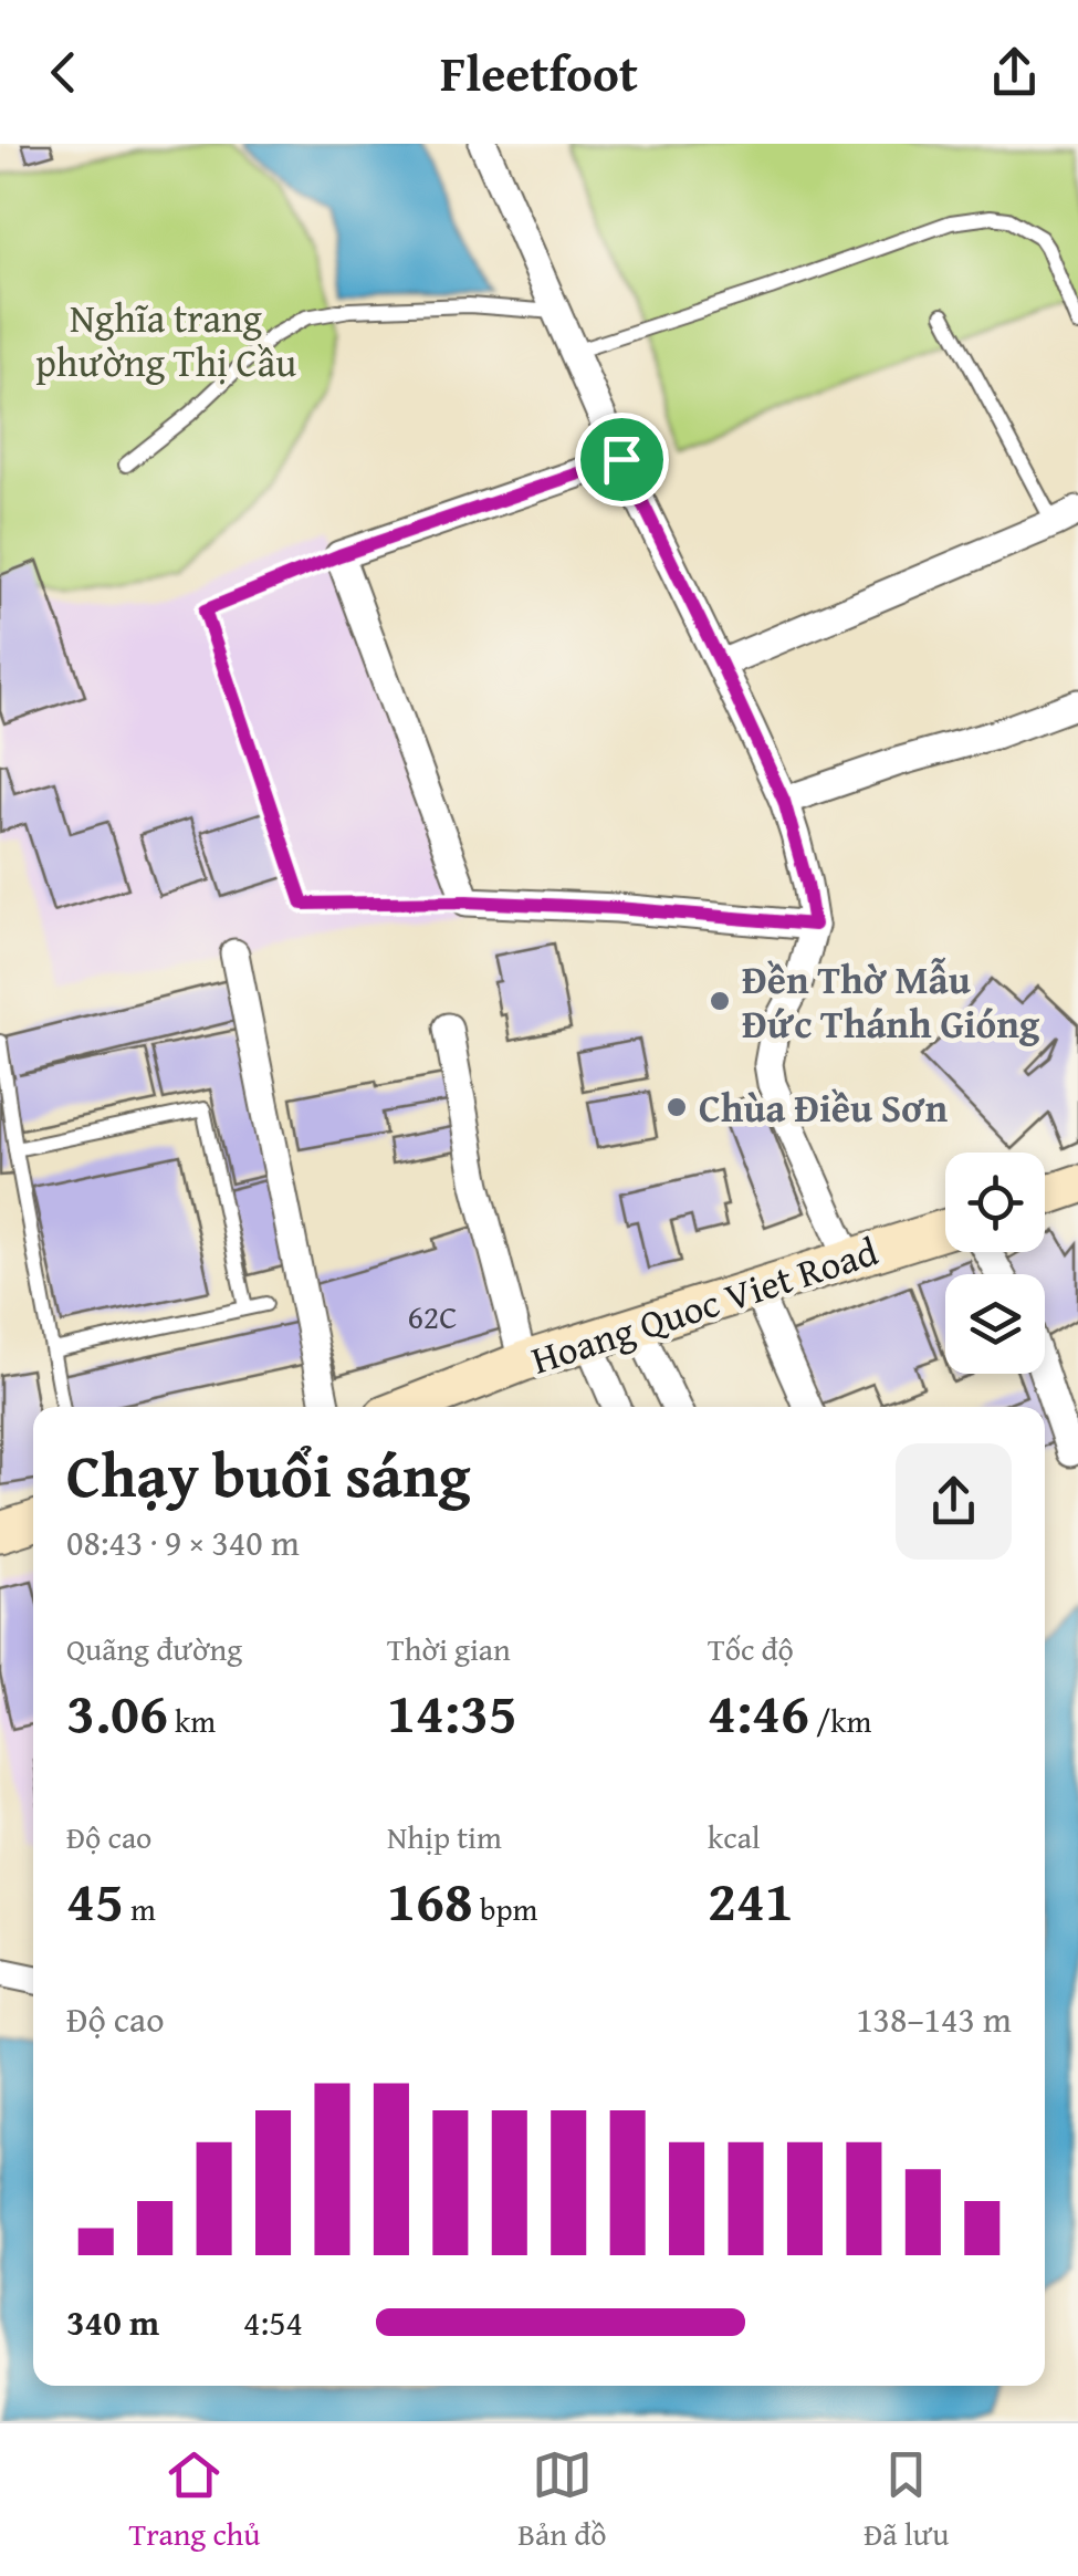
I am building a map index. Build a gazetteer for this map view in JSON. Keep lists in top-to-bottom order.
{
  "streets": {
    "main road": ["Hoang Quoc Viet Road"]
  },
  "parks": ["Nghĩa trang phường Thị Cầu"],
  "places": ["Đền Thờ Mẫu Đức Thánh Gióng", "Chùa Điều Sơn"],
  "house_numbers": ["62C"],
  "page": {
    "header": "Fleetfoot",
    "heading": ["Chạy buổi sáng", "08:43 · 9 × 340 m"],
    "stats": [
      ["Quãng đường", "3.06 km"],
      ["Thời gian", "14:35"],
      ["Tốc độ", "4:46 /km"],
      ["Độ cao", "45 m"],
      ["Nhịp tim", "168 bpm"],
      ["kcal", "241"]
    ],
    "chart": ["Độ cao", "138–143 m"],
    "list": [
      {
        "name": "340 m",
        "note": "4:54"
      }
    ],
    "tabs": ["Trang chủ", "Bản đồ", "Đã lưu"]
  }
}
